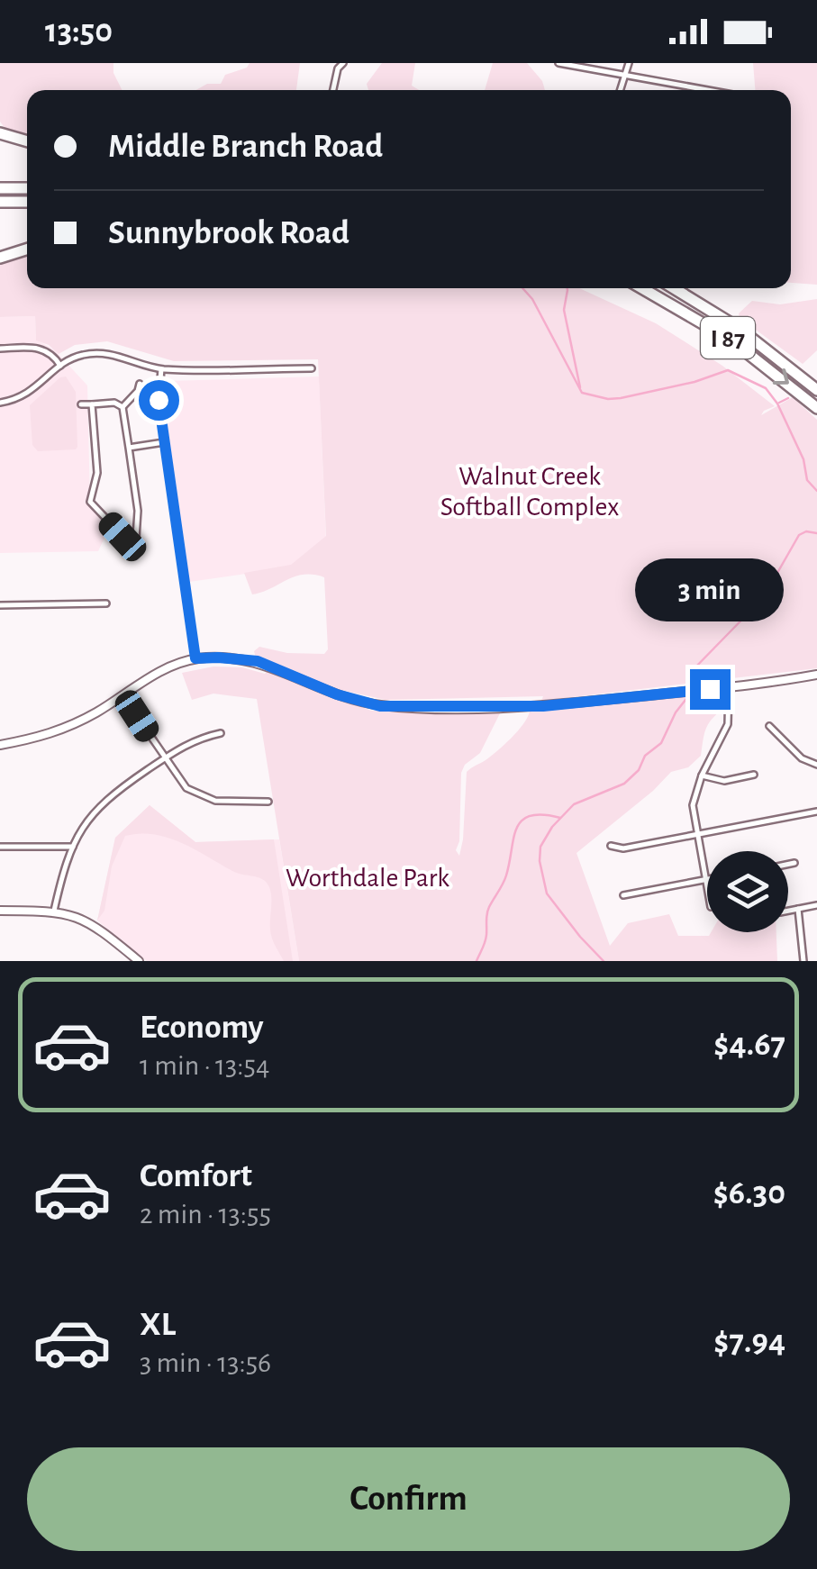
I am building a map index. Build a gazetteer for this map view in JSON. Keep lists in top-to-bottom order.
{
  "streets": {
    "highway": ["I 87"]
  },
  "parks": ["Walnut Creek Softball Complex", "Worthdale Park"],
  "page": {
    "status": "13:50",
    "banner": ["Middle Branch Road", "Sunnybrook Road"],
    "bubble": "3 min",
    "list": [
      {
        "name": "Economy",
        "note": "1 min · 13:54",
        "value": "$4.67"
      },
      {
        "name": "Comfort",
        "note": "2 min · 13:55",
        "value": "$6.30"
      },
      {
        "name": "XL",
        "note": "3 min · 13:56",
        "value": "$7.94"
      }
    ],
    "buttons": "Confirm"
  }
}
